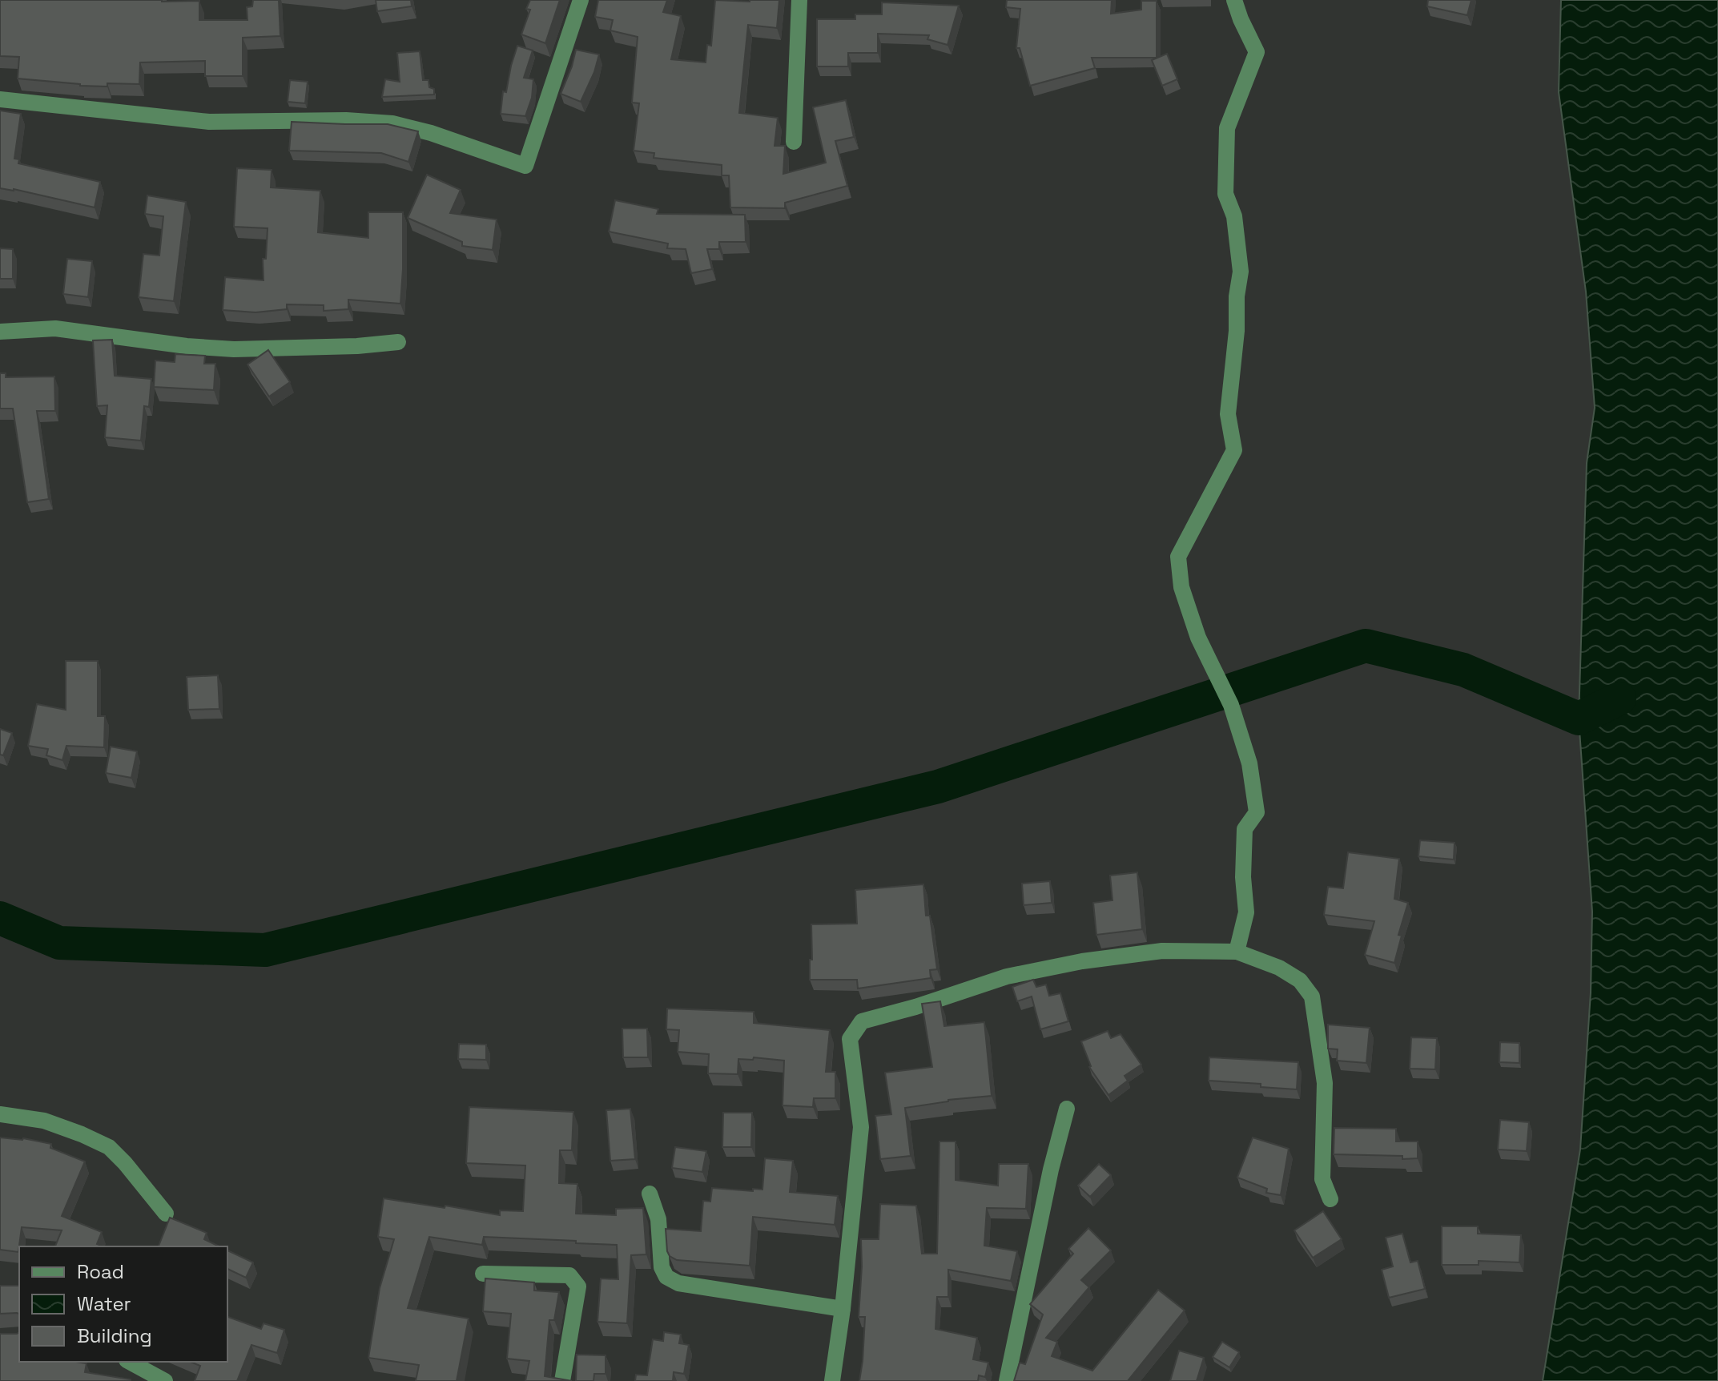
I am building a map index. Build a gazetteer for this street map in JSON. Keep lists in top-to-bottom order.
{
  "legend": ["Road", "Water", "Building"]
}
